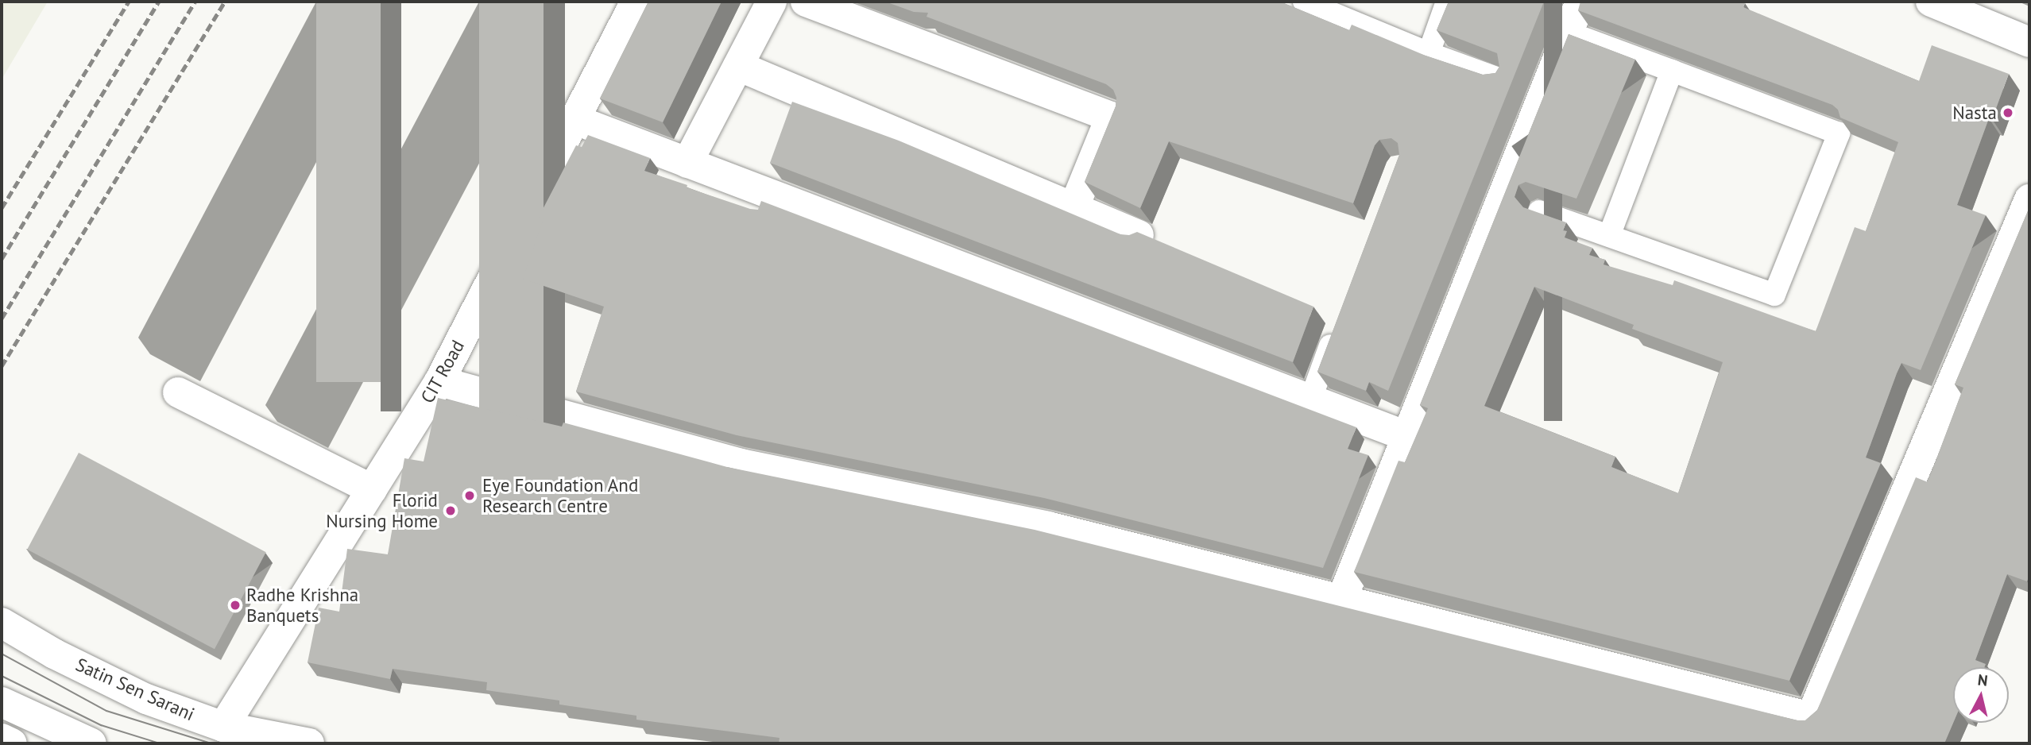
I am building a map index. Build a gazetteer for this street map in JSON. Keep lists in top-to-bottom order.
{
  "streets": {
    "street": ["CIT Road", "Satin Sen Sarani"]
  },
  "crossings": [
    ["CIT Road", "Satin Sen Sarani"]
  ],
  "places": [
    "Nasta",
    "Eye Foundation And Research Centre",
    "Florid Nursing Home",
    "Radhe Krishna Banquets"
  ],
  "north": "top"
}
